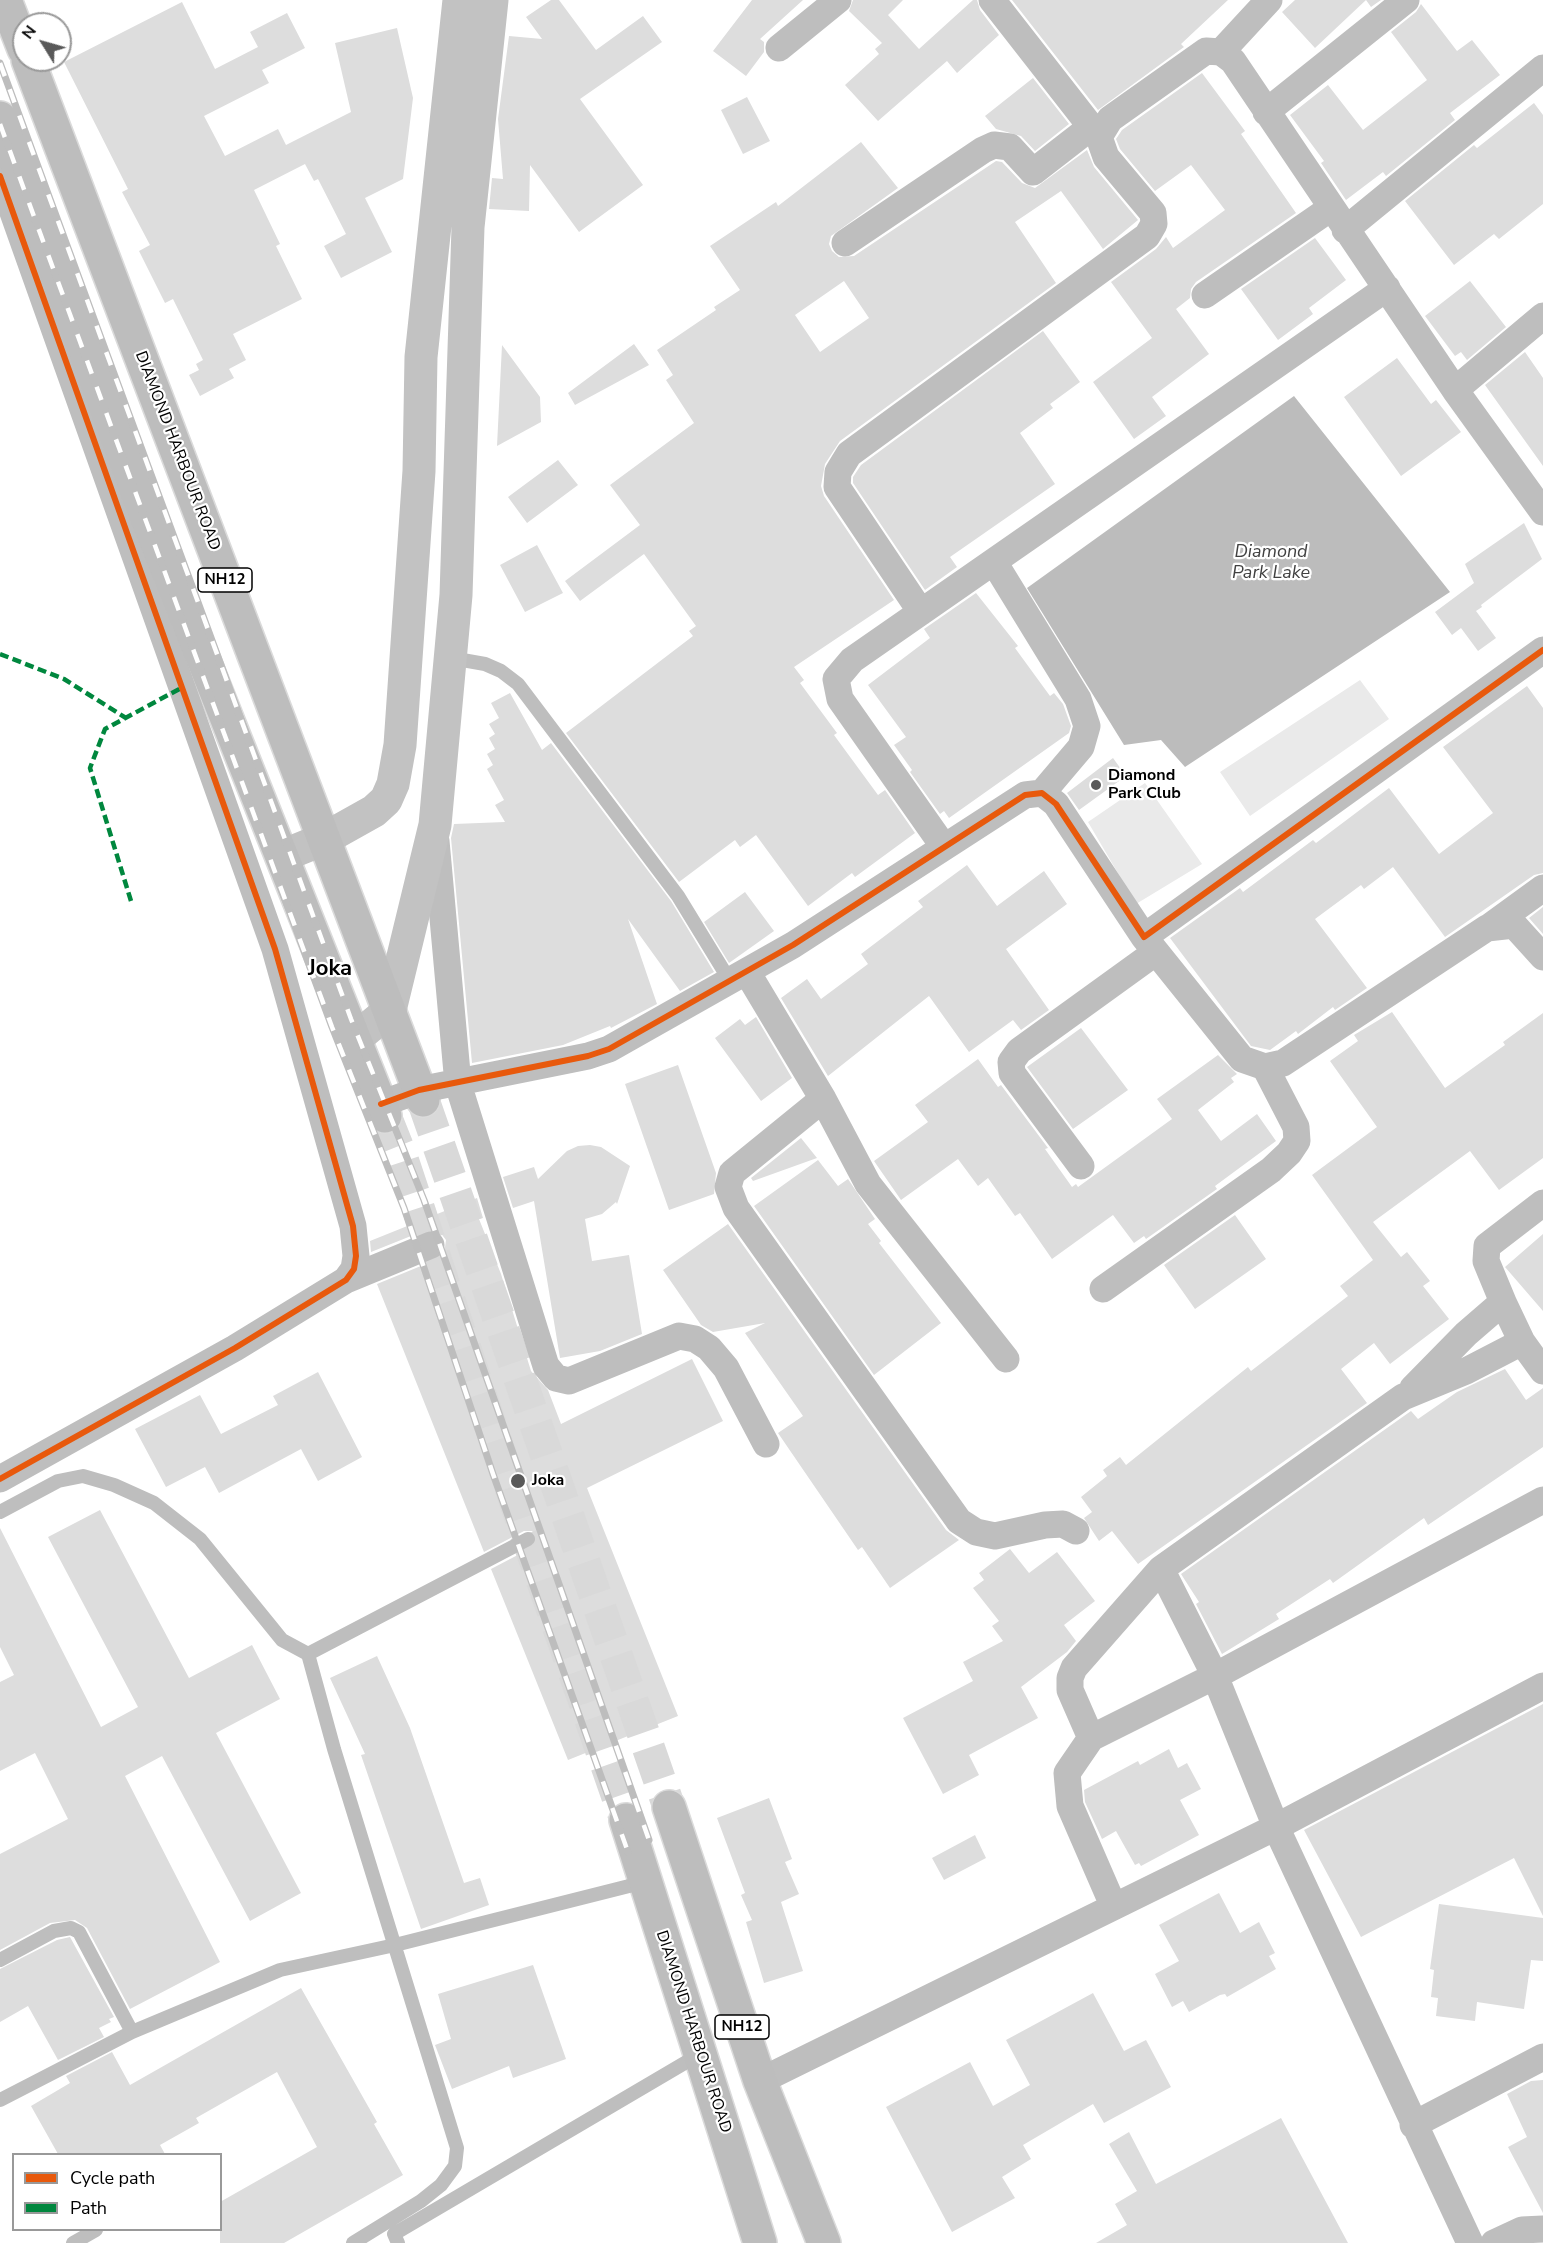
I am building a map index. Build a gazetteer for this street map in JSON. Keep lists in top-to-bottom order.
{
  "streets": {
    "highway": ["DIAMOND HARBOUR ROAD", "NH12"]
  },
  "districts": ["Joka"],
  "water": ["Diamond Park Lake"],
  "places": ["Diamond Park Club", "Joka"],
  "legend": ["Cycle path", "Path"],
  "north": "top left"
}
